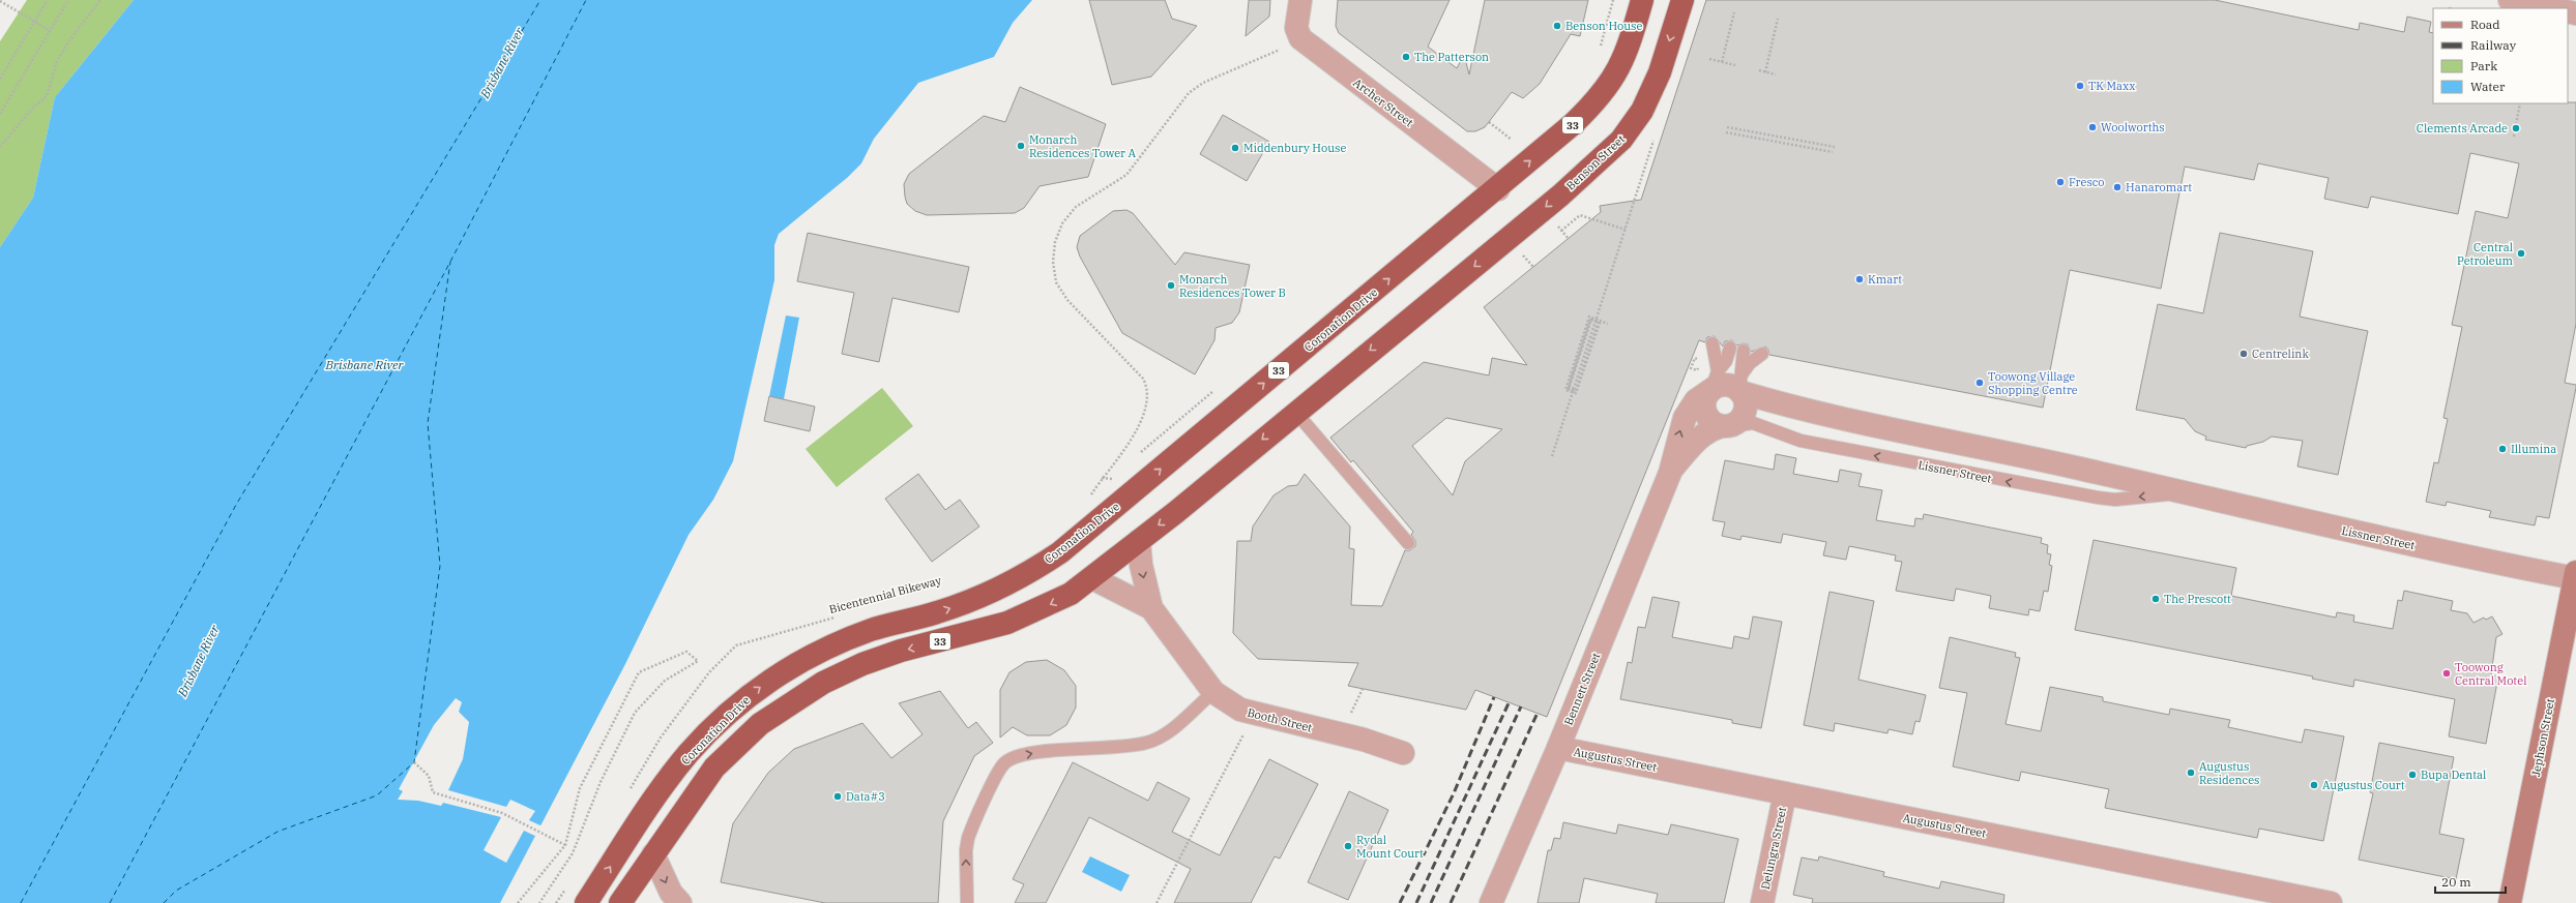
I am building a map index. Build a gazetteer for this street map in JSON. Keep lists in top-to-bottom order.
{
  "streets": {
    "highway": ["33", "Benson Street", "Coronation Drive"],
    "main road": ["Jephson Street"],
    "street": [
      "Archer Street",
      "Lissner Street",
      "Bennett Street",
      "Booth Street",
      "Augustus Street",
      "Delungra Street"
    ],
    "path": ["Bicentennial Bikeway"]
  },
  "crossings": [
    ["Archer Street", "33"],
    ["Archer Street", "Coronation Drive"],
    ["33", "Benson Street"],
    ["33", "Coronation Drive"],
    ["33", "Booth Street"],
    ["Lissner Street", "Bennett Street"],
    ["Lissner Street", "Jephson Street"],
    ["Bennett Street", "Augustus Street"],
    ["Augustus Street", "Delungra Street"]
  ],
  "water": ["Brisbane River"],
  "places": [
    "Benson House",
    "The Patterson",
    "TK Maxx",
    "Woolworths",
    "Clements Arcade",
    "Monarch Residences Tower A",
    "Middenbury House",
    "Fresco",
    "Hanaromart",
    "Central Petroleum",
    "Kmart",
    "Monarch Residences Tower B",
    "Centrelink",
    "Toowong Village Shopping Centre",
    "Illumina",
    "The Prescott",
    "Toowong Central Motel",
    "Augustus Residences",
    "Bupa Dental",
    "Augustus Court",
    "Data#3",
    "Rydal Mount Court"
  ],
  "legend": [
    "Road",
    "Railway",
    "Park",
    "Water"
  ],
  "scale_bar": "20 m"
}
